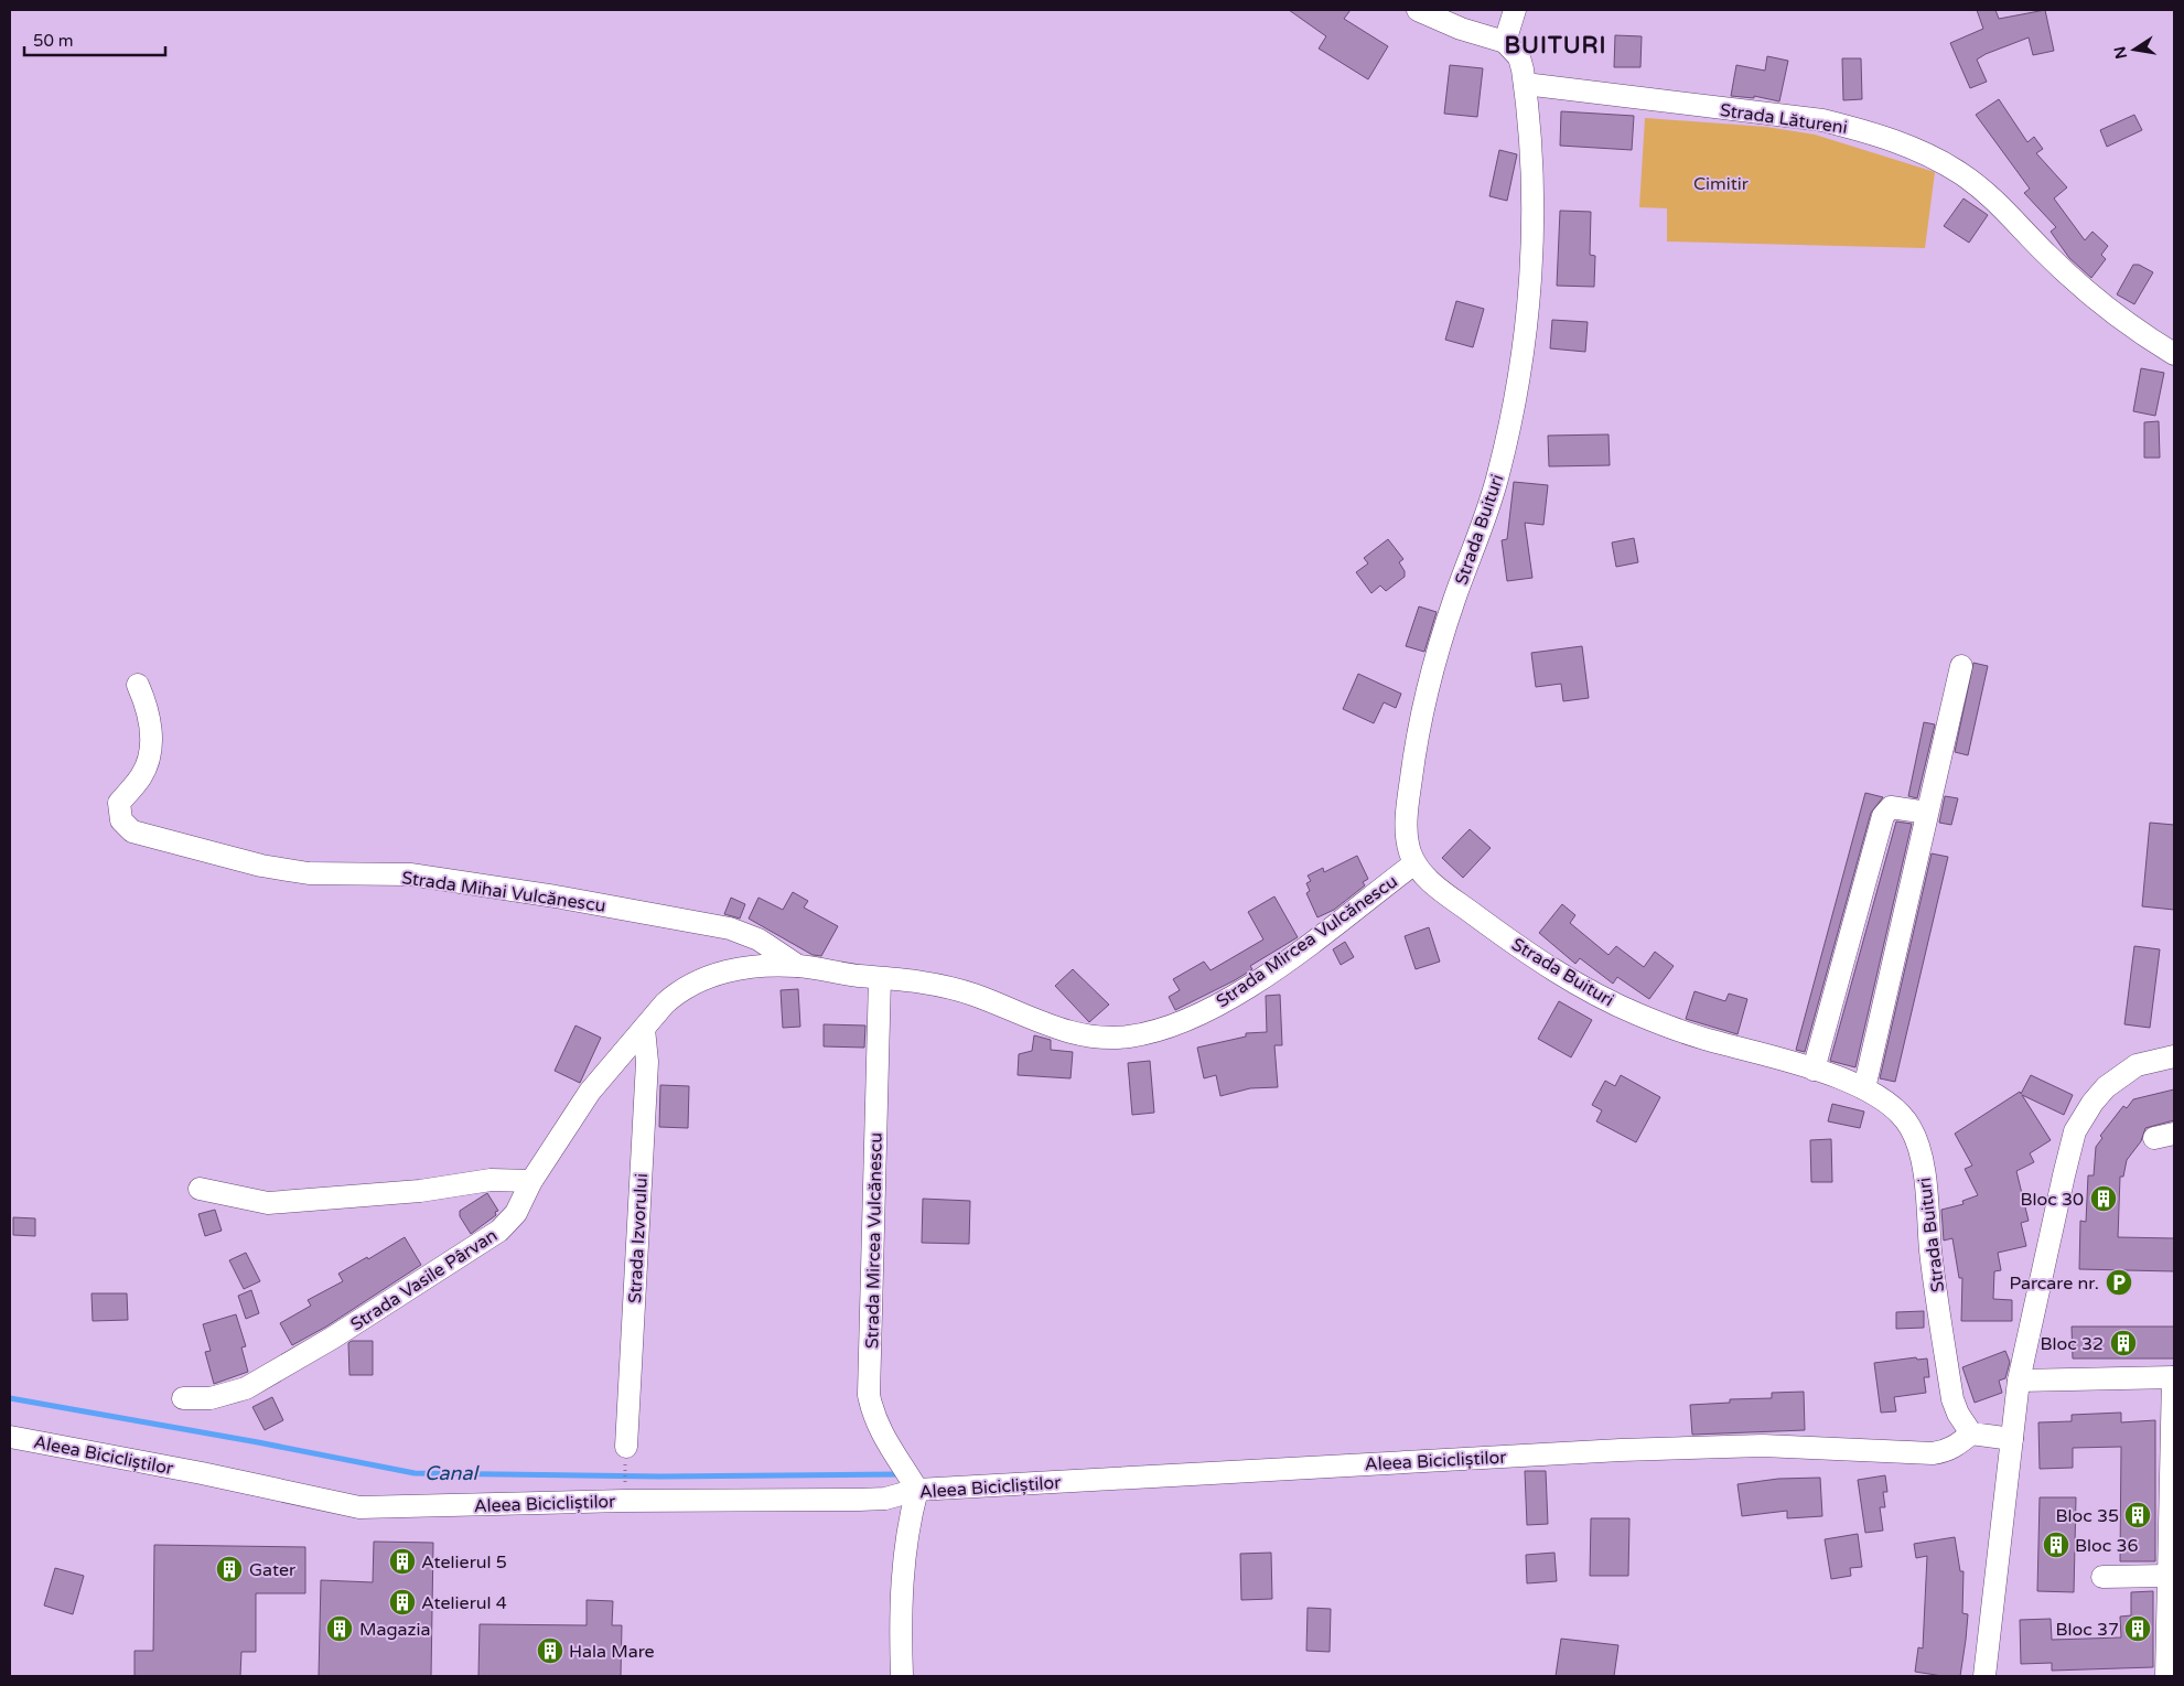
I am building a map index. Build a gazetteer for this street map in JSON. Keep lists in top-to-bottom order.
{
  "streets": {
    "street": [
      "Strada Lătureni",
      "Strada Buituri",
      "Strada Mihai Vulcănescu",
      "Strada Mircea Vulcănescu",
      "Strada Izvorului",
      "Strada Vasile Pârvan",
      "Aleea Bicicliștilor"
    ]
  },
  "crossings": [
    ["Strada Lătureni", "Strada Buituri"],
    ["Strada Buituri", "Strada Mircea Vulcănescu"],
    ["Strada Buituri", "Aleea Bicicliștilor"],
    ["Strada Mihai Vulcănescu", "Strada Mircea Vulcănescu"],
    ["Strada Mircea Vulcănescu", "Strada Izvorului"],
    ["Strada Mircea Vulcănescu", "Strada Vasile Pârvan"],
    ["Strada Mircea Vulcănescu", "Aleea Bicicliștilor"],
    ["Strada Izvorului", "Strada Vasile Pârvan"]
  ],
  "districts": ["BUITURI"],
  "water": ["Canal"],
  "parks": ["Cimitir"],
  "places": {
    "building": [
      "Bloc 30",
      "Bloc 32",
      "Bloc 35",
      "Bloc 36",
      "Atelierul 5",
      "Gater",
      "Atelierul 4",
      "Magazia",
      "Bloc 37",
      "Hala Mare"
    ],
    "parking": ["Parcare nr."]
  },
  "scale_bar": "50 m",
  "north": "left"
}
